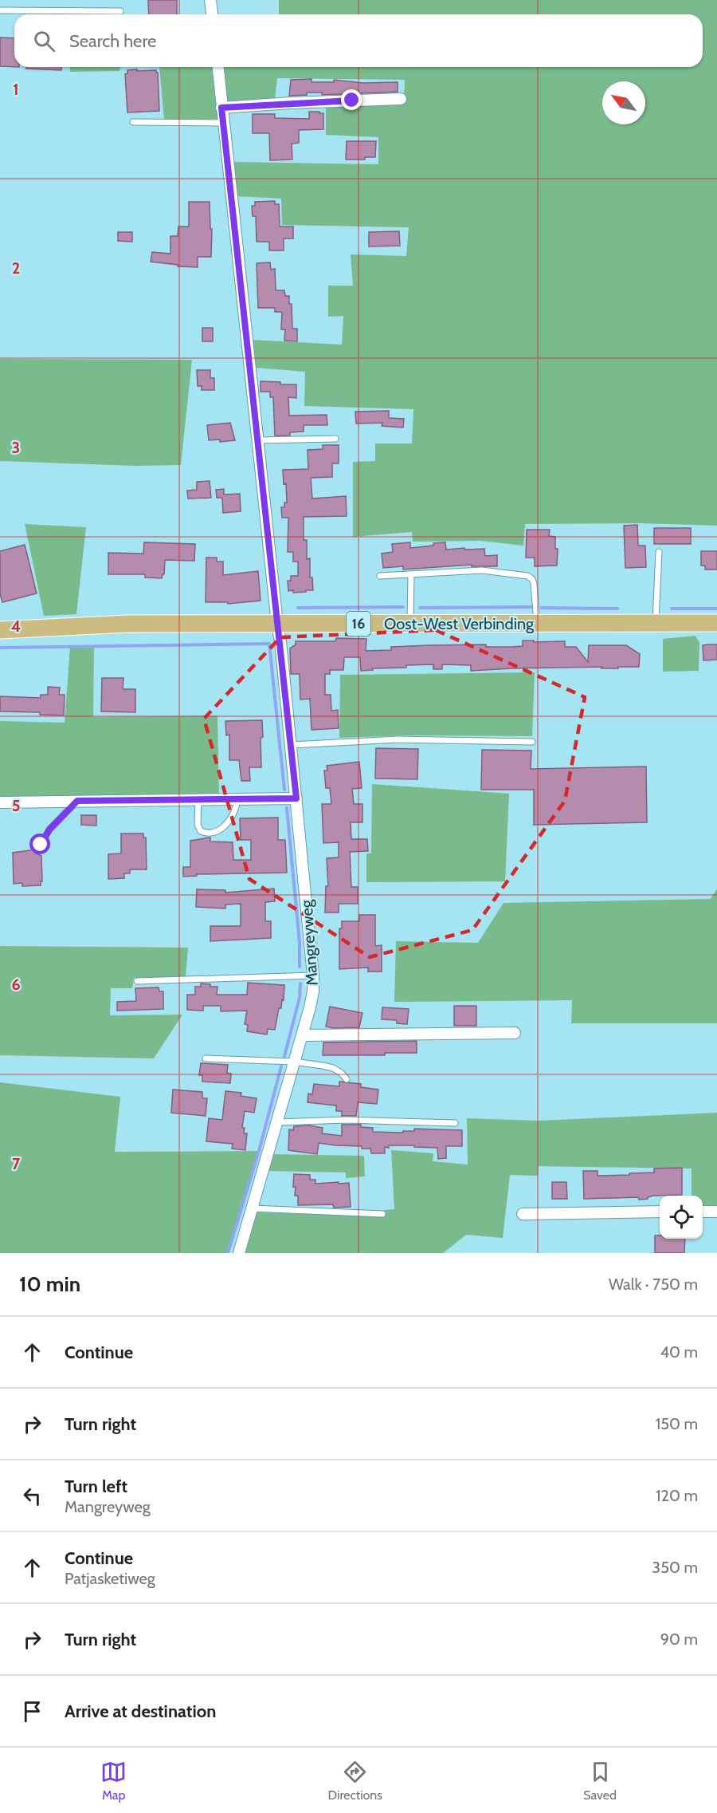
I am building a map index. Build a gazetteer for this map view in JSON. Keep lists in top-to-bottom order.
{
  "streets": {
    "main road": ["16", "Oost-West Verbinding"],
    "street": ["Mangreyweg"]
  },
  "crossings": [
    ["Oost-West Verbinding", "Mangreyweg"]
  ],
  "north": "top left",
  "page": {
    "search": "Search here",
    "heading": ["10 min", "Walk · 750 m"],
    "list": [
      ["Continue", "40 m"],
      ["Turn right", "150 m"],
      ["Turn left", "Mangreyweg", "120 m"],
      ["Continue", "Patjasketiweg", "350 m"],
      ["Turn right", "90 m"],
      "Arrive at destination"
    ],
    "nav": ["Map", "Directions", "Saved"]
  },
  "grid": {
    "rows": [
      "1",
      "2",
      "3",
      "4",
      "5",
      "6",
      "7"
    ]
  }
}
